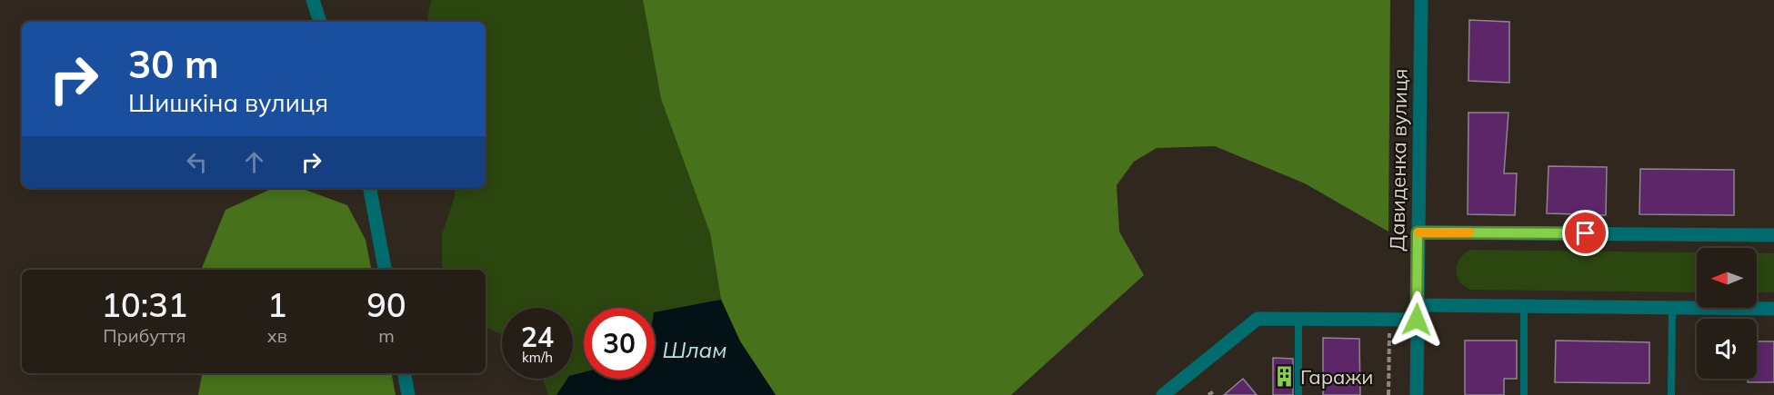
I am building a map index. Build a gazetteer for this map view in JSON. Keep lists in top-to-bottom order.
{
  "streets": {
    "street": ["Давиденка вулиця"]
  },
  "water": ["Шлам"],
  "places": {
    "building": ["Гаражи"]
  },
  "north": "left",
  "page": {
    "turn": ["30 m", "Шишкiна вулиця"],
    "eta": [
      "10:31",
      "Прибуття",
      "1",
      "хв",
      "90",
      "m"
    ],
    "speed": "24 km/h",
    "limit": "30"
  }
}
